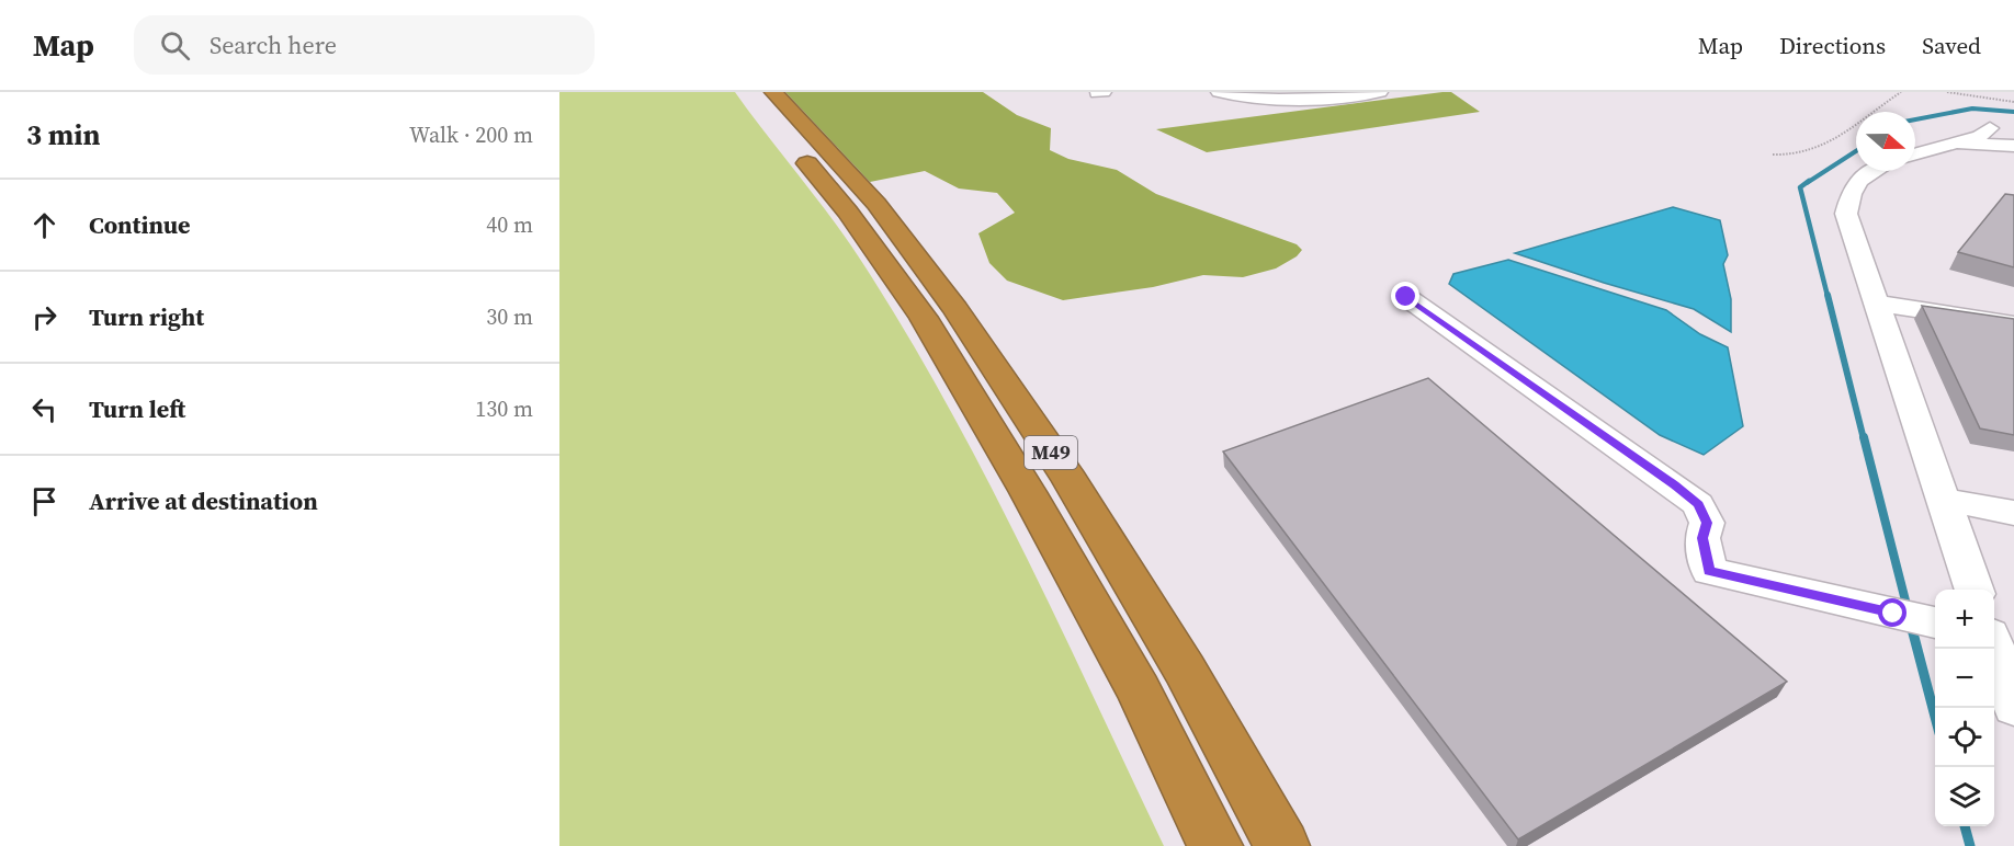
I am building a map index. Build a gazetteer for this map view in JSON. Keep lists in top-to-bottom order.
{
  "streets": {
    "highway": ["M49"]
  },
  "north": "right",
  "page": {
    "header": "Map",
    "search": "Search here",
    "nav": ["Map", "Directions", "Saved"],
    "heading": ["3 min", "Walk · 200 m"],
    "list": [
      ["Continue", "40 m"],
      ["Turn right", "30 m"],
      ["Turn left", "130 m"],
      "Arrive at destination"
    ],
    "map_buttons": ["+", "−"]
  }
}
